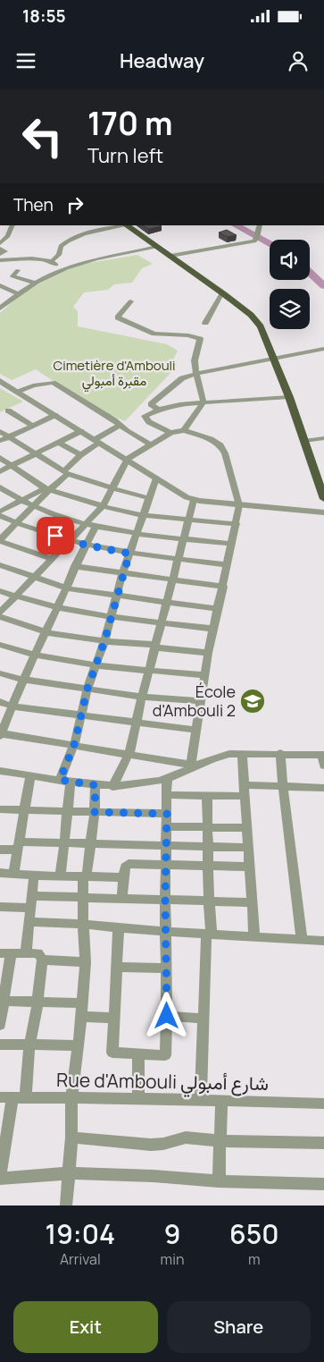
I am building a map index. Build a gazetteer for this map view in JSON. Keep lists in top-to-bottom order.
{
  "streets": {
    "street": ["Rue d'Ambouli شارع أمبولي"]
  },
  "parks": ["Cimetière d'Ambouli مقبرة أمبولي"],
  "places": {
    "school or university": ["École d'Ambouli 2"]
  },
  "page": {
    "status": "18:55",
    "header": "Headway",
    "turn": ["170 m", "Turn left"],
    "then": "Then",
    "eta": [
      "19:04",
      "Arrival",
      "9",
      "min",
      "650",
      "m"
    ],
    "buttons": ["Exit", "Share"]
  }
}
